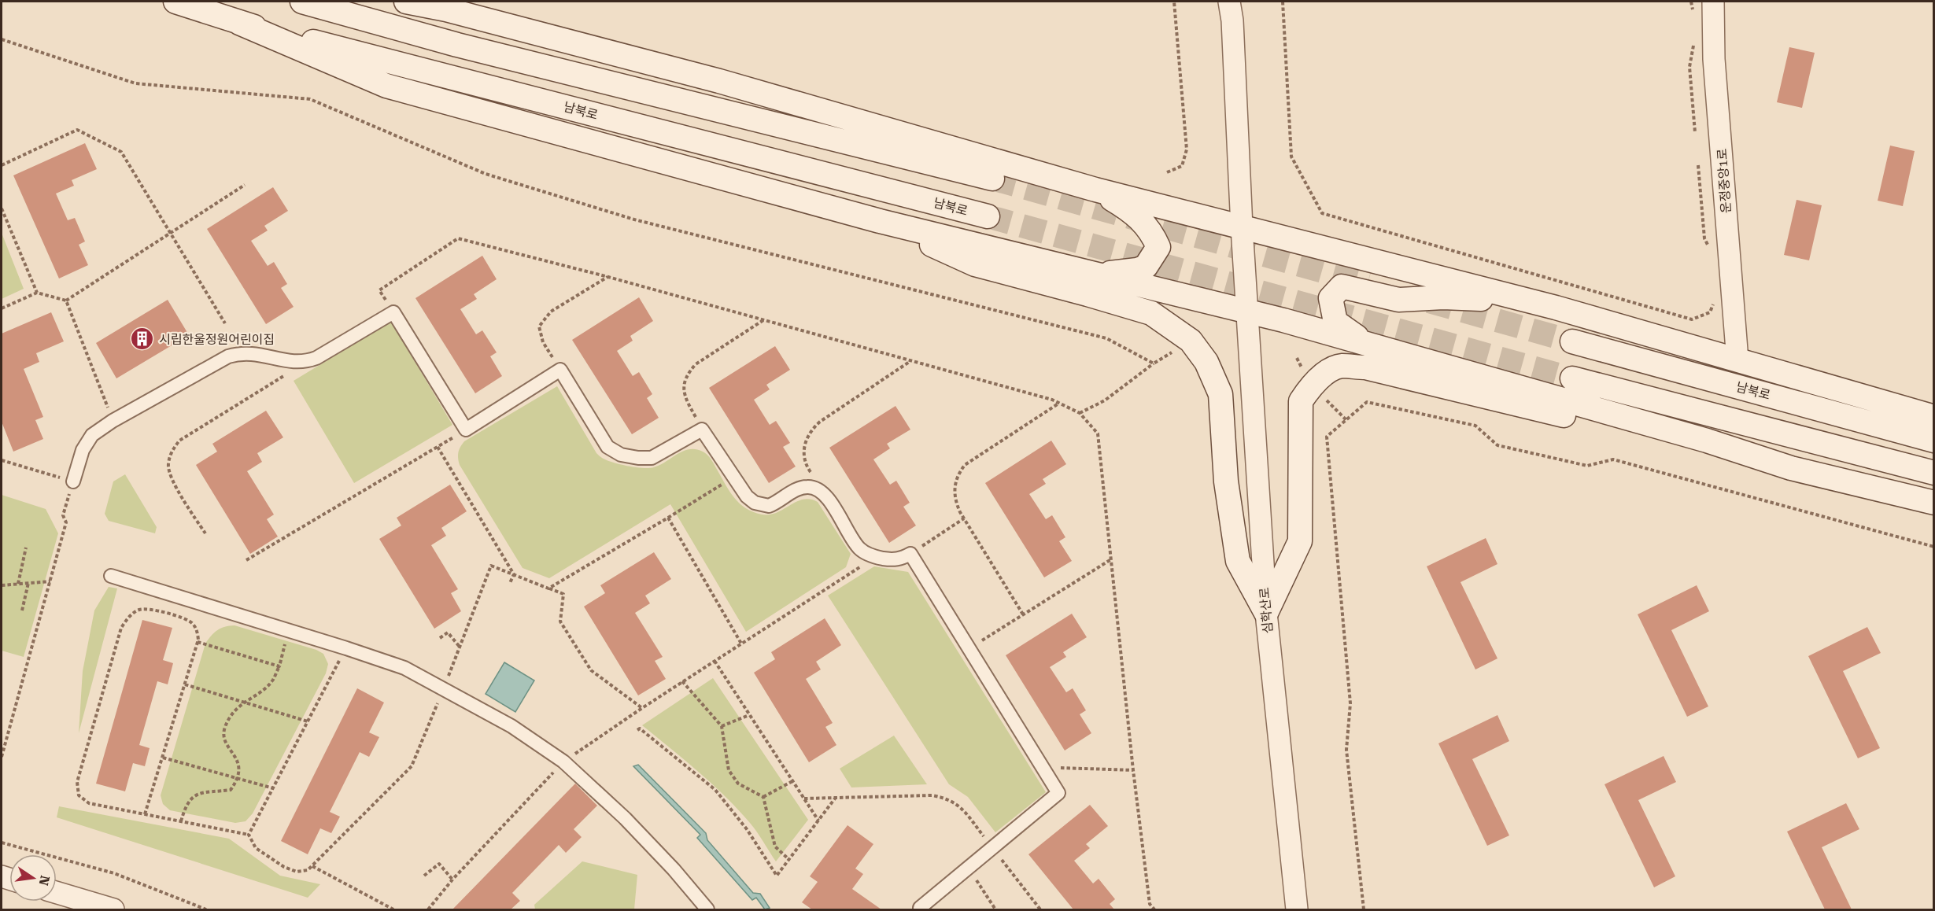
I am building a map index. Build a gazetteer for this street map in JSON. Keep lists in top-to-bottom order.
{
  "streets": {
    "main road": ["남북로"],
    "street": ["운정중앙1로", "심학산로"]
  },
  "places": {
    "building": ["시립한울정원어린이집"]
  },
  "north": "right"
}
